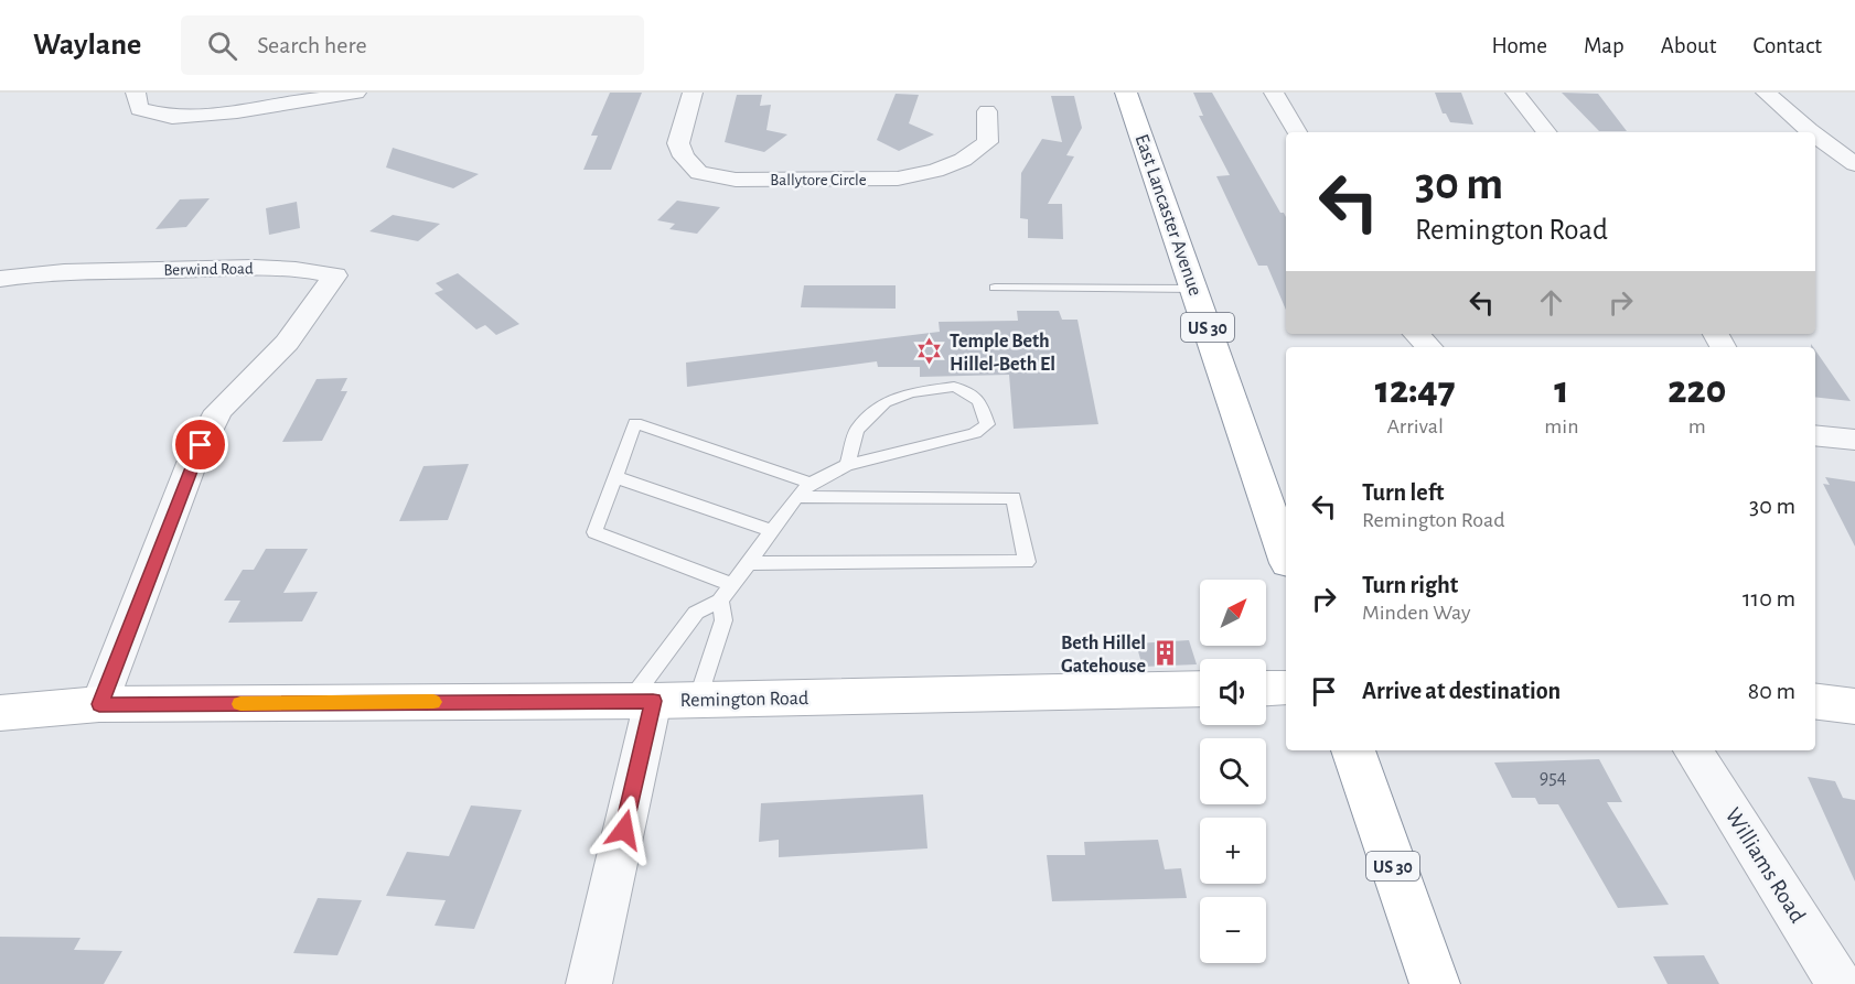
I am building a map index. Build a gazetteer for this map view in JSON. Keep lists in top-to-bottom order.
{
  "streets": {
    "main road": ["East Lancaster Avenue", "US 30", "Remington Road"],
    "street": ["Ballytore Circle", "Berwind Road", "Williams Road"]
  },
  "crossings": [
    ["Berwind Road", "Remington Road"]
  ],
  "places": {
    "synagogue": ["Temple Beth Hillel-Beth El"],
    "building": ["Beth Hillel Gatehouse"]
  },
  "house_numbers": ["954"],
  "north": "top right",
  "page": {
    "header": "Waylane",
    "search": "Search here",
    "nav": [
      "Home",
      "Map",
      "About",
      "Contact"
    ],
    "turn": ["30 m", "Remington Road"],
    "eta": [
      "12:47",
      "Arrival",
      "1",
      "min",
      "220",
      "m"
    ],
    "list": [
      {
        "name": "Turn left",
        "note": "Remington Road",
        "value": "30 m"
      },
      {
        "name": "Turn right",
        "note": "Minden Way",
        "value": "110 m"
      },
      {
        "name": "Arrive at destination",
        "value": "80 m"
      }
    ],
    "map_buttons": ["+", "−"]
  }
}
